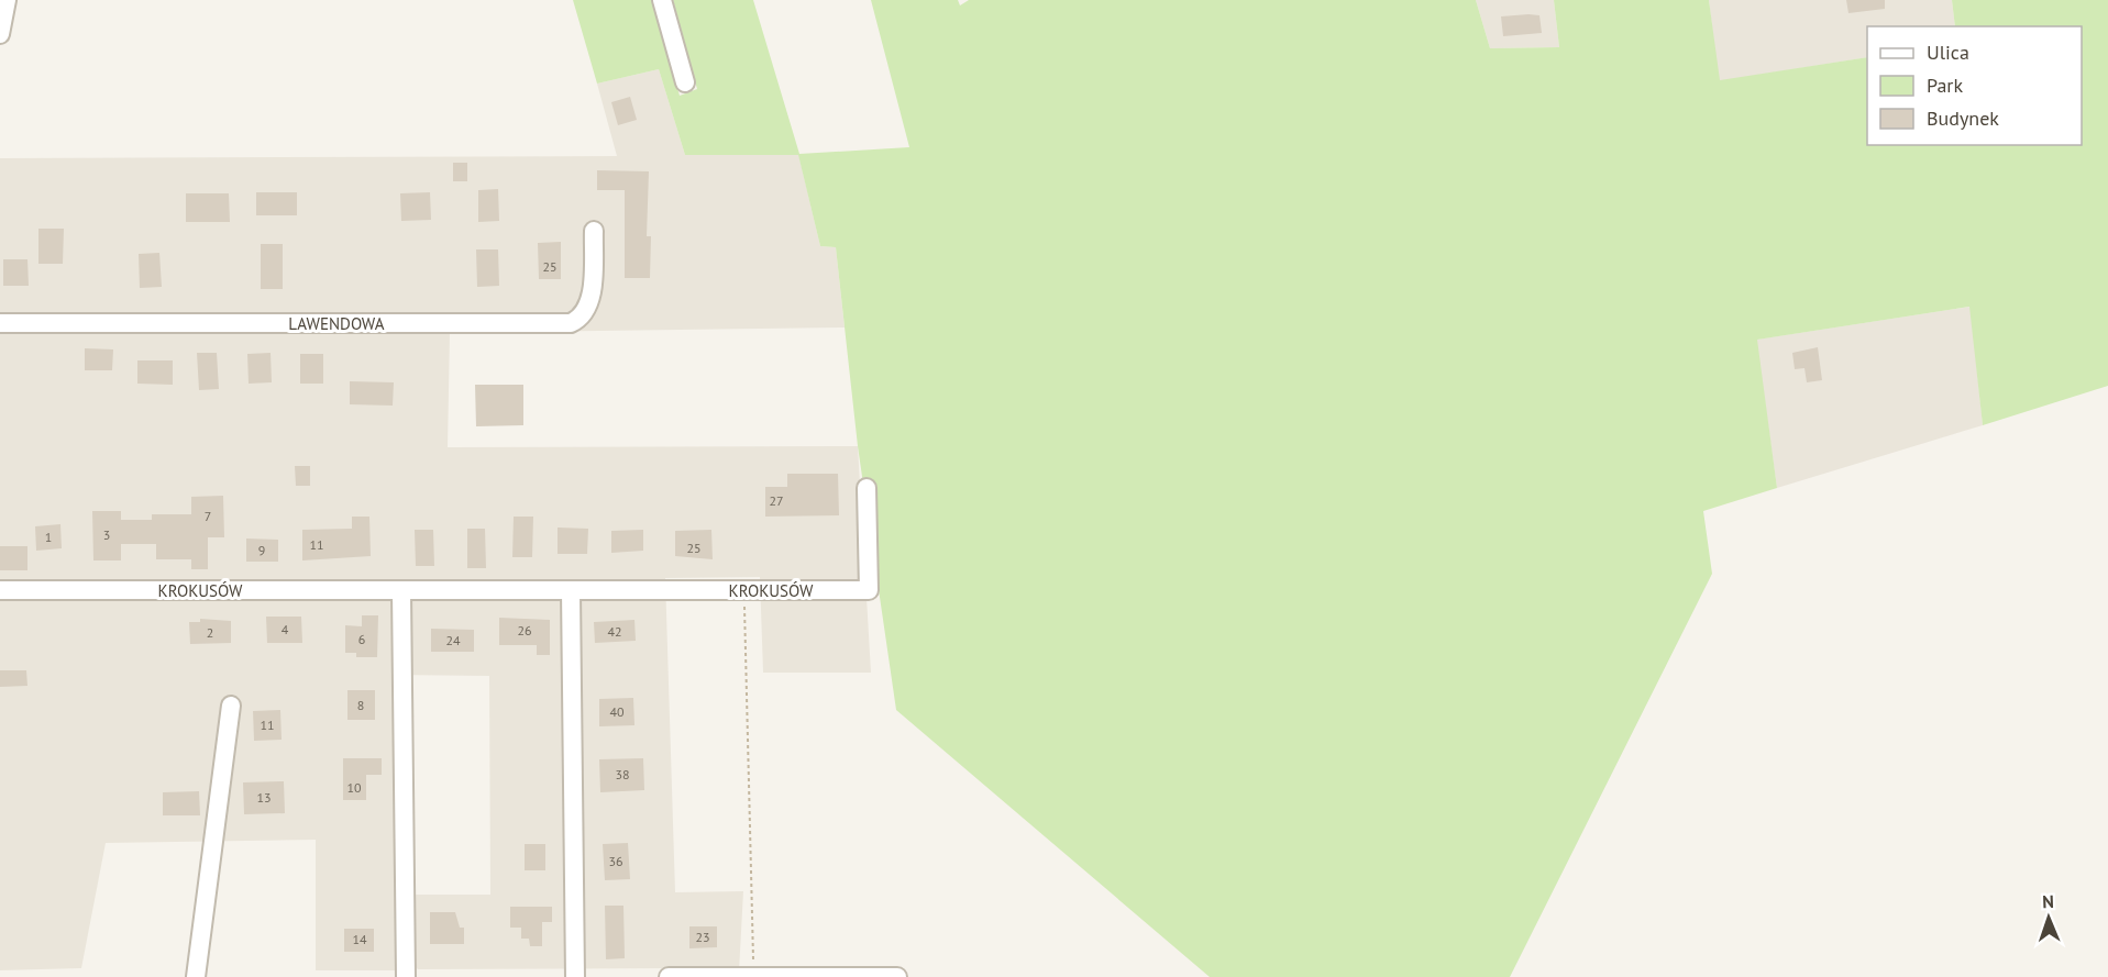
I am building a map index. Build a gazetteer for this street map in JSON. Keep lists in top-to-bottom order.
{
  "streets": {
    "street": ["LAWENDOWA", "KROKUSÓW"]
  },
  "house_numbers": [
    "25",
    "27",
    "7",
    "3",
    "1",
    "11",
    "25",
    "9",
    "4",
    "26",
    "42",
    "2",
    "6",
    "24",
    "8",
    "40",
    "11",
    "38",
    "10",
    "13",
    "36",
    "23",
    "14"
  ],
  "legend": ["Ulica", "Park", "Budynek"],
  "north": "top"
}
